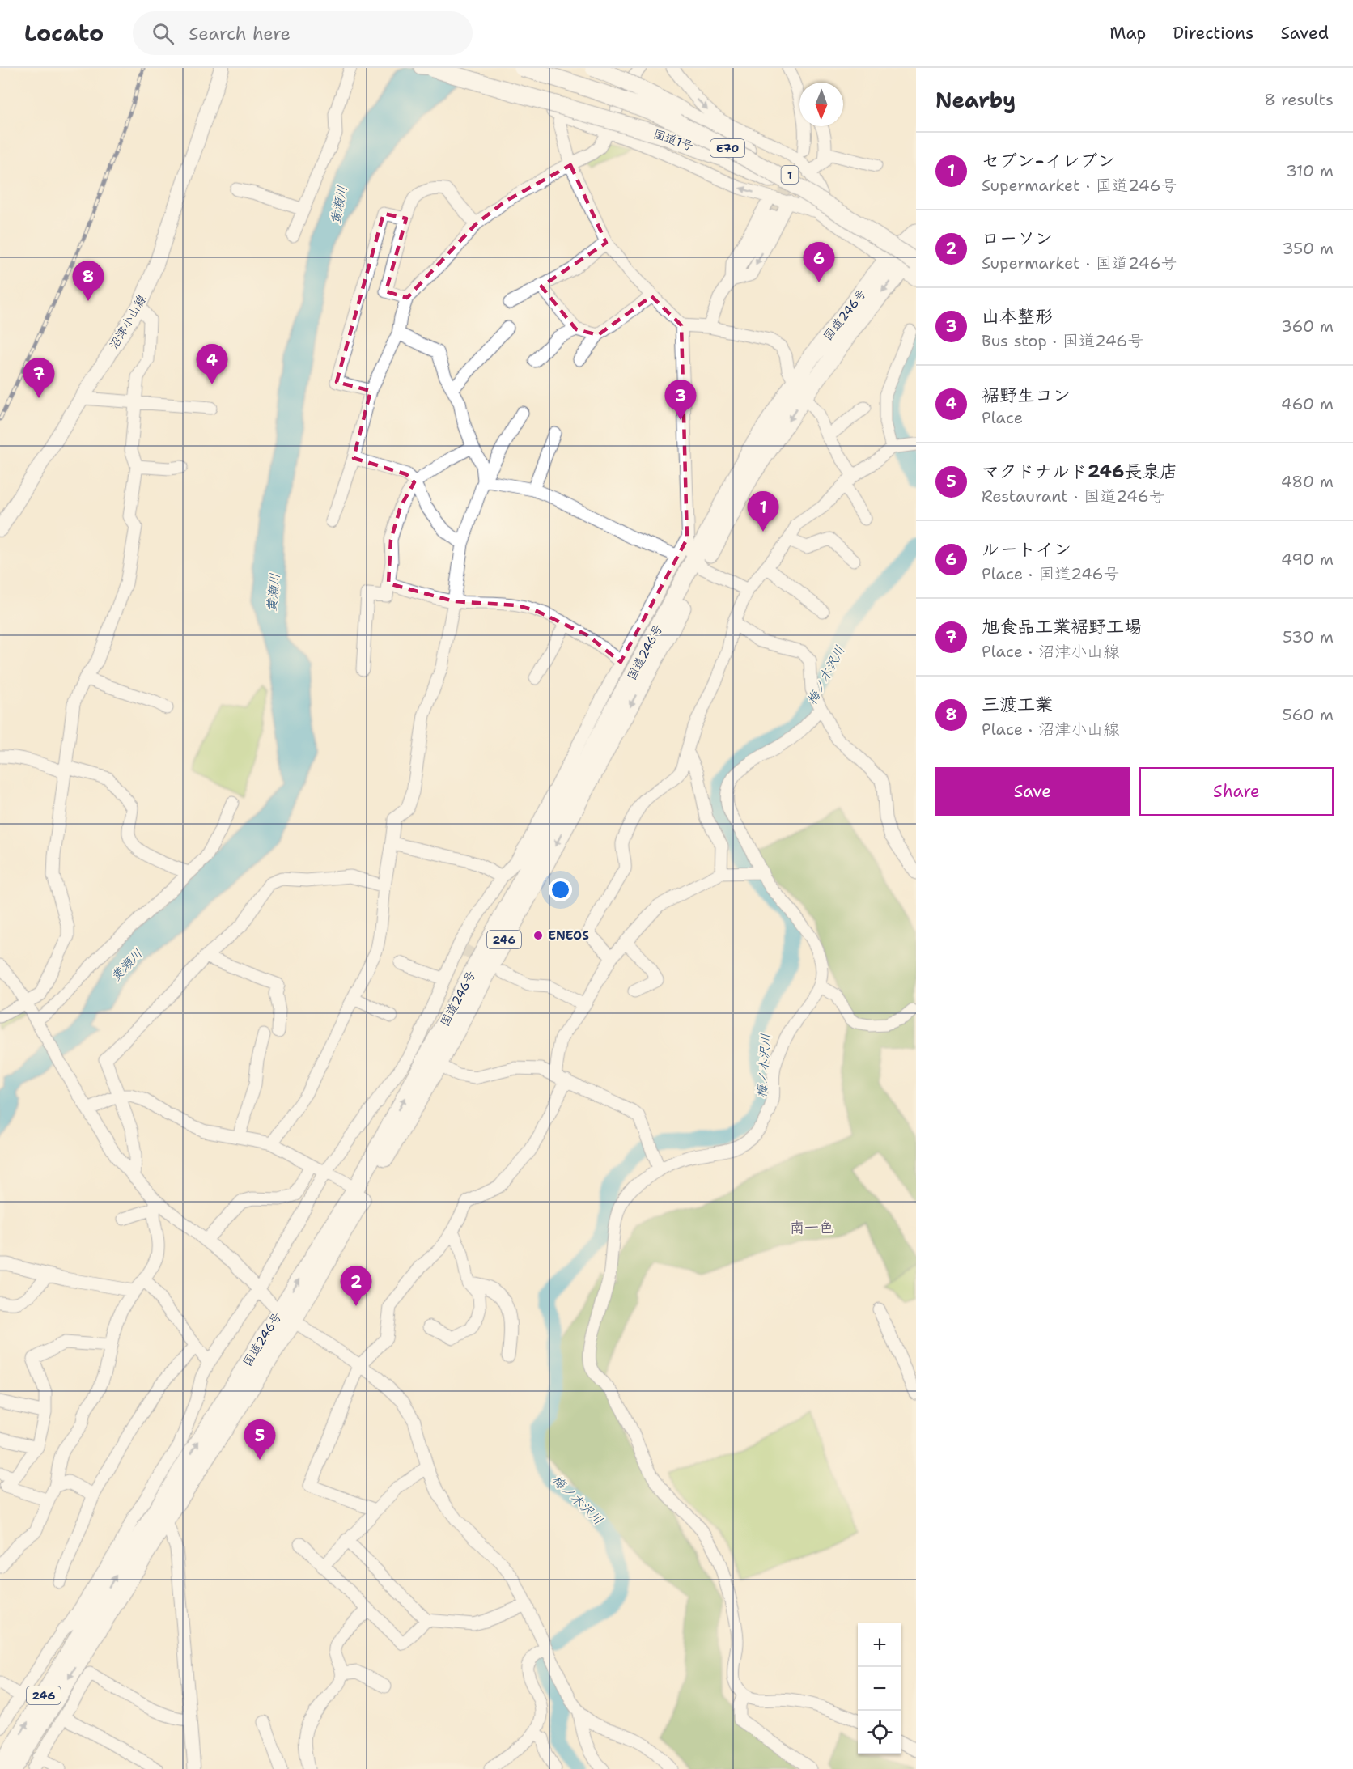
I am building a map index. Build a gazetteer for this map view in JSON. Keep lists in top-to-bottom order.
{
  "streets": {
    "highway": [
      "国道1号",
      "E70",
      "1",
      "国道246号",
      "246"
    ],
    "main road": ["沼津小山線"]
  },
  "crossings": [
    ["国道1号", "E70"],
    ["国道1号", "国道246号"],
    ["E70", "国道246号"]
  ],
  "districts": ["南一色"],
  "water": ["黄瀬川", "梅ノ木沢川"],
  "places": ["ENEOS"],
  "north": "bottom",
  "page": {
    "header": "Locato",
    "search": "Search here",
    "nav": ["Map", "Directions", "Saved"],
    "heading": ["Nearby", "8 results"],
    "list": [
      {
        "mark": "1",
        "name": "セブン-イレブン",
        "note": "Supermarket · 国道246号",
        "value": "310 m"
      },
      {
        "mark": "2",
        "name": "ローソン",
        "note": "Supermarket · 国道246号",
        "value": "350 m"
      },
      {
        "mark": "3",
        "name": "山本整形",
        "note": "Bus stop · 国道246号",
        "value": "360 m"
      },
      {
        "mark": "4",
        "name": "裾野生コン",
        "note": "Place",
        "value": "460 m"
      },
      {
        "mark": "5",
        "name": "マクドナルド246長泉店",
        "note": "Restaurant · 国道246号",
        "value": "480 m"
      },
      {
        "mark": "6",
        "name": "ルートイン",
        "note": "Place · 国道246号",
        "value": "490 m"
      },
      {
        "mark": "7",
        "name": "旭食品工業裾野工場",
        "note": "Place · 沼津小山線",
        "value": "530 m"
      },
      {
        "mark": "8",
        "name": "三渡工業",
        "note": "Place · 沼津小山線",
        "value": "560 m"
      }
    ],
    "pins": [
      "6",
      "8",
      "4",
      "7",
      "3",
      "1",
      "2",
      "5"
    ],
    "buttons": ["Save", "Share"],
    "map_buttons": ["+", "−"]
  }
}
